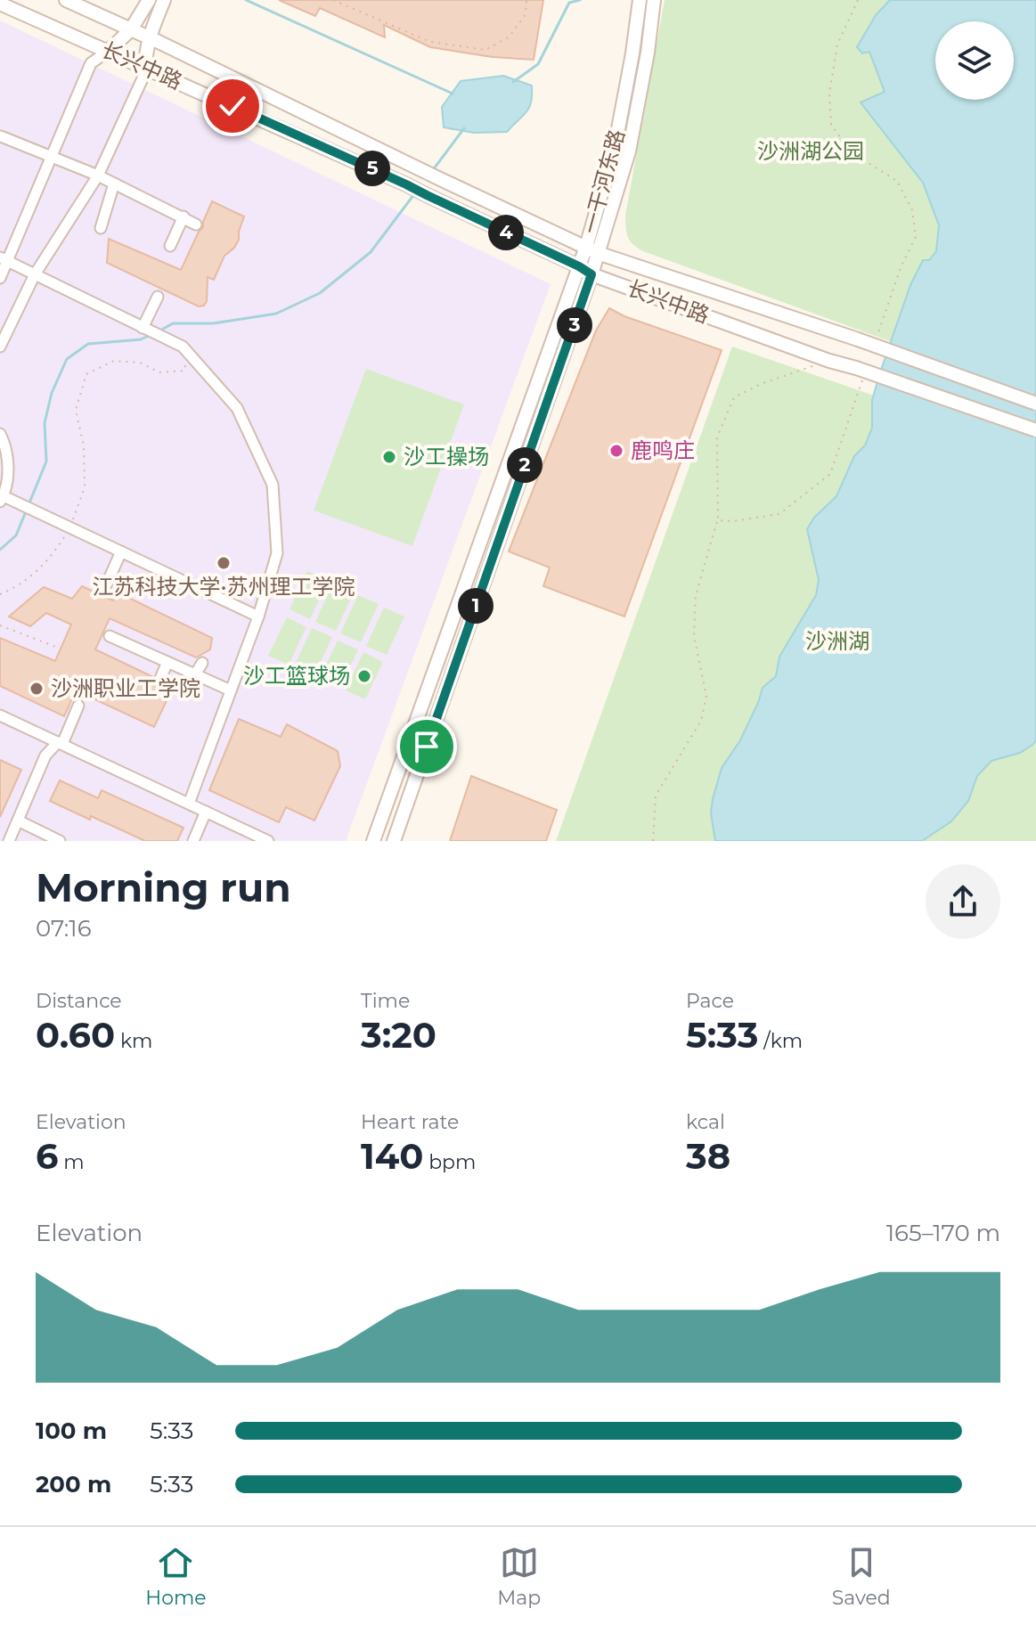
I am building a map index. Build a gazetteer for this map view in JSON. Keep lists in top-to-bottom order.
{
  "streets": {
    "street": ["长兴中路", "一干河东路"]
  },
  "crossings": [
    ["长兴中路", "一干河东路"]
  ],
  "parks": ["沙洲湖公园", "沙洲湖"],
  "places": [
    "鹿鸣庄",
    "沙工操场",
    "江苏科技大学•苏州理工学院",
    "沙工篮球场",
    "沙洲职业工学院"
  ],
  "page": {
    "pins": [
      "5",
      "4",
      "3",
      "2",
      "1"
    ],
    "heading": ["Morning run", "07:16"],
    "stats": [
      ["Distance", "0.60 km"],
      ["Time", "3:20"],
      ["Pace", "5:33 /km"],
      ["Elevation", "6 m"],
      ["Heart rate", "140 bpm"],
      ["kcal", "38"]
    ],
    "chart": ["Elevation", "165–170 m"],
    "list": [
      {
        "name": "100 m",
        "note": "5:33"
      },
      {
        "name": "200 m",
        "note": "5:33"
      }
    ],
    "tabs": ["Home", "Map", "Saved"]
  }
}
